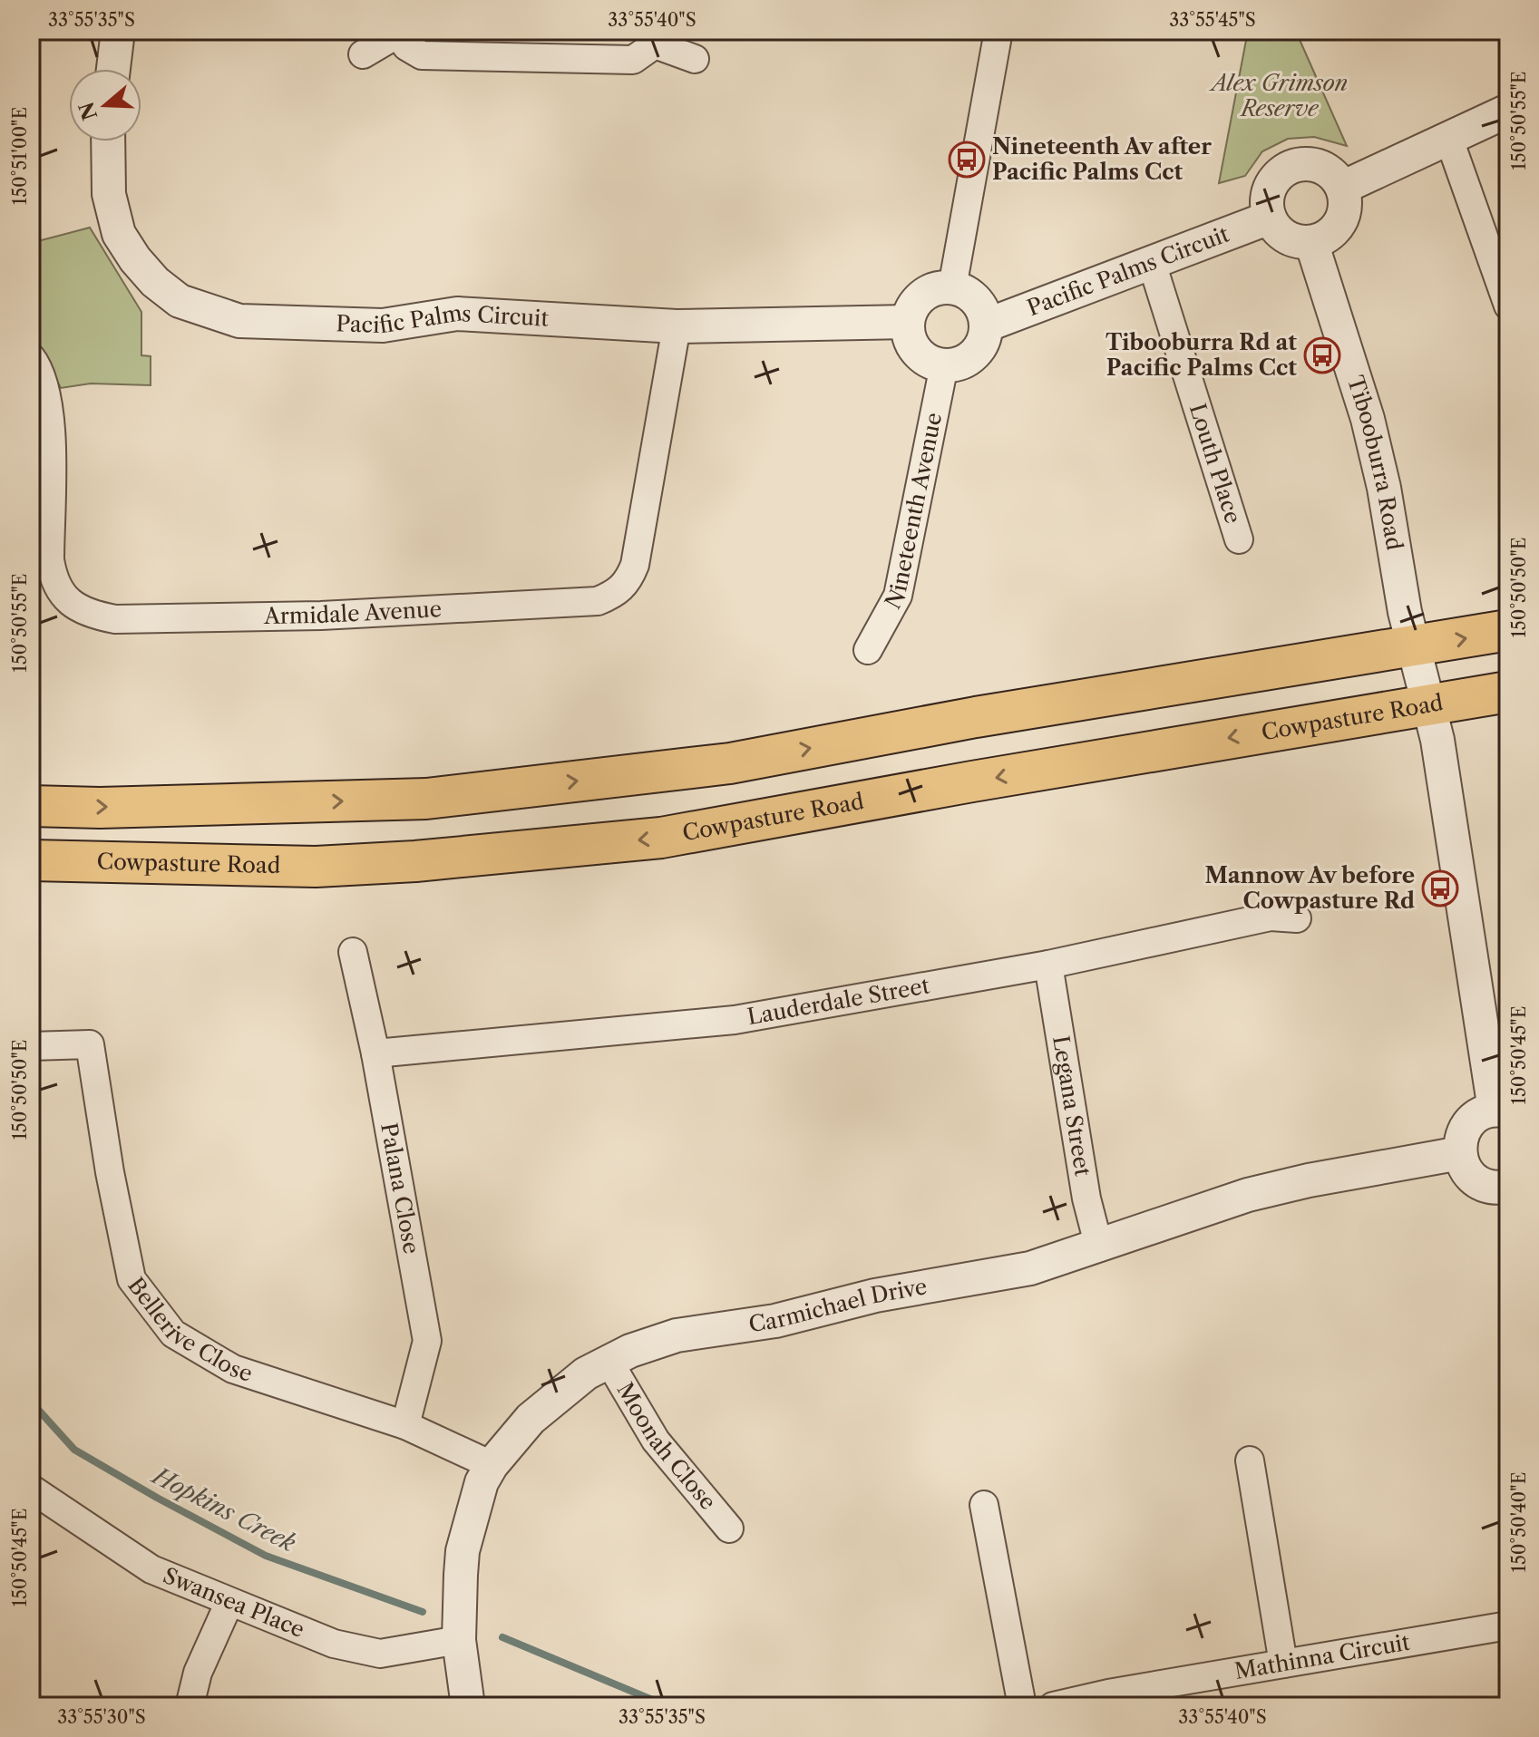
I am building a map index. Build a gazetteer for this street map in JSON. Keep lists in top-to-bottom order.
{
  "streets": {
    "main road": ["Cowpasture Road"],
    "street": [
      "Pacific Palms Circuit",
      "Louth Place",
      "Tibooburra Road",
      "Nineteenth Avenue",
      "Armidale Avenue",
      "Lauderdale Street",
      "Legana Street",
      "Palana Close",
      "Carmichael Drive",
      "Bellerive Close",
      "Moonah Close",
      "Swansea Place",
      "Mathinna Circuit"
    ]
  },
  "crossings": [
    ["Pacific Palms Circuit", "Louth Place"],
    ["Pacific Palms Circuit", "Tibooburra Road"],
    ["Pacific Palms Circuit", "Nineteenth Avenue"],
    ["Pacific Palms Circuit", "Armidale Avenue"],
    ["Tibooburra Road", "Cowpasture Road"],
    ["Lauderdale Street", "Legana Street"],
    ["Lauderdale Street", "Palana Close"],
    ["Legana Street", "Carmichael Drive"],
    ["Palana Close", "Bellerive Close"],
    ["Carmichael Drive", "Bellerive Close"],
    ["Carmichael Drive", "Moonah Close"],
    ["Carmichael Drive", "Swansea Place"]
  ],
  "water": ["Hopkins Creek"],
  "parks": ["Alex Grimson Reserve"],
  "places": {
    "bus stop": ["Nineteenth Av after Pacific Palms Cct", "Tibooburra Rd at Pacific Palms Cct", "Mannow Av before Cowpasture Rd"]
  },
  "north": "left",
  "coordinates": [
    "33°55'35\"S",
    "33°55'40\"S",
    "33°55'45\"S",
    "150°50'55\"E",
    "150°51'00\"E",
    "150°50'50\"E",
    "150°50'45\"E",
    "150°50'40\"E",
    "33°55'30\"S"
  ]
}
